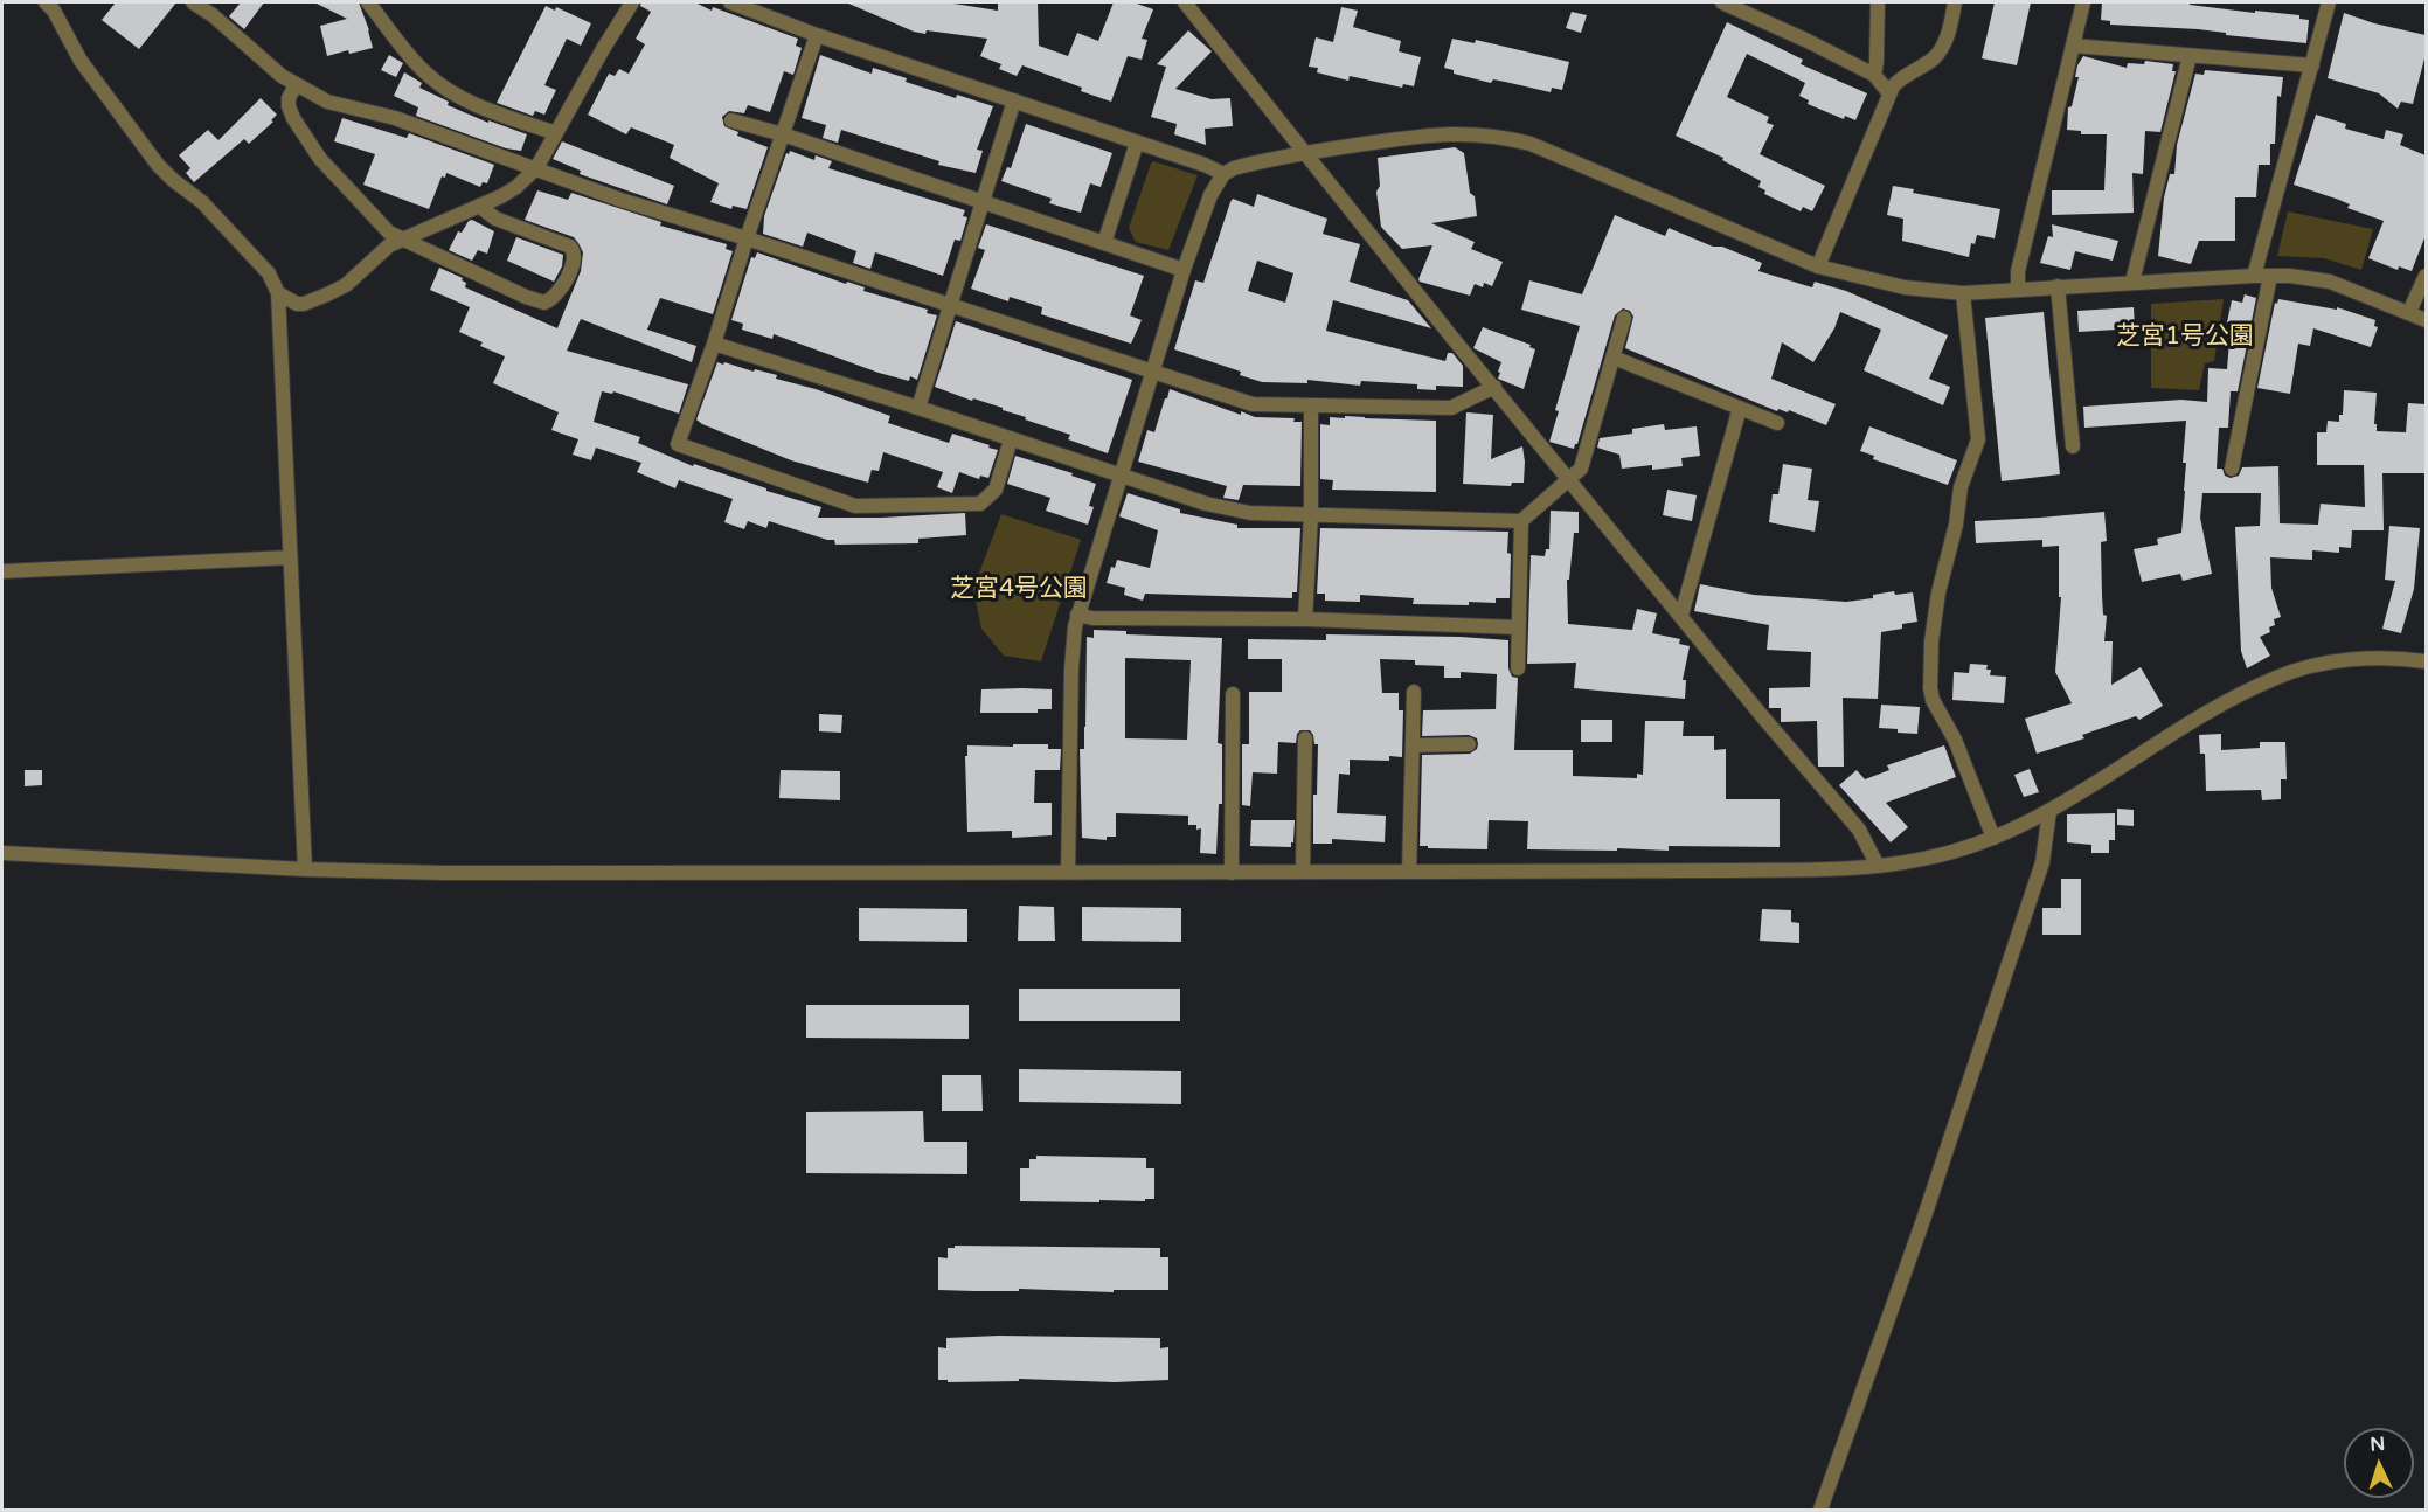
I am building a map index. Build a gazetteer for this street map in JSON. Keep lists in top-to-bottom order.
{
  "parks": ["芝宮1号公園", "芝宮4号公園"],
  "north": "top"
}
